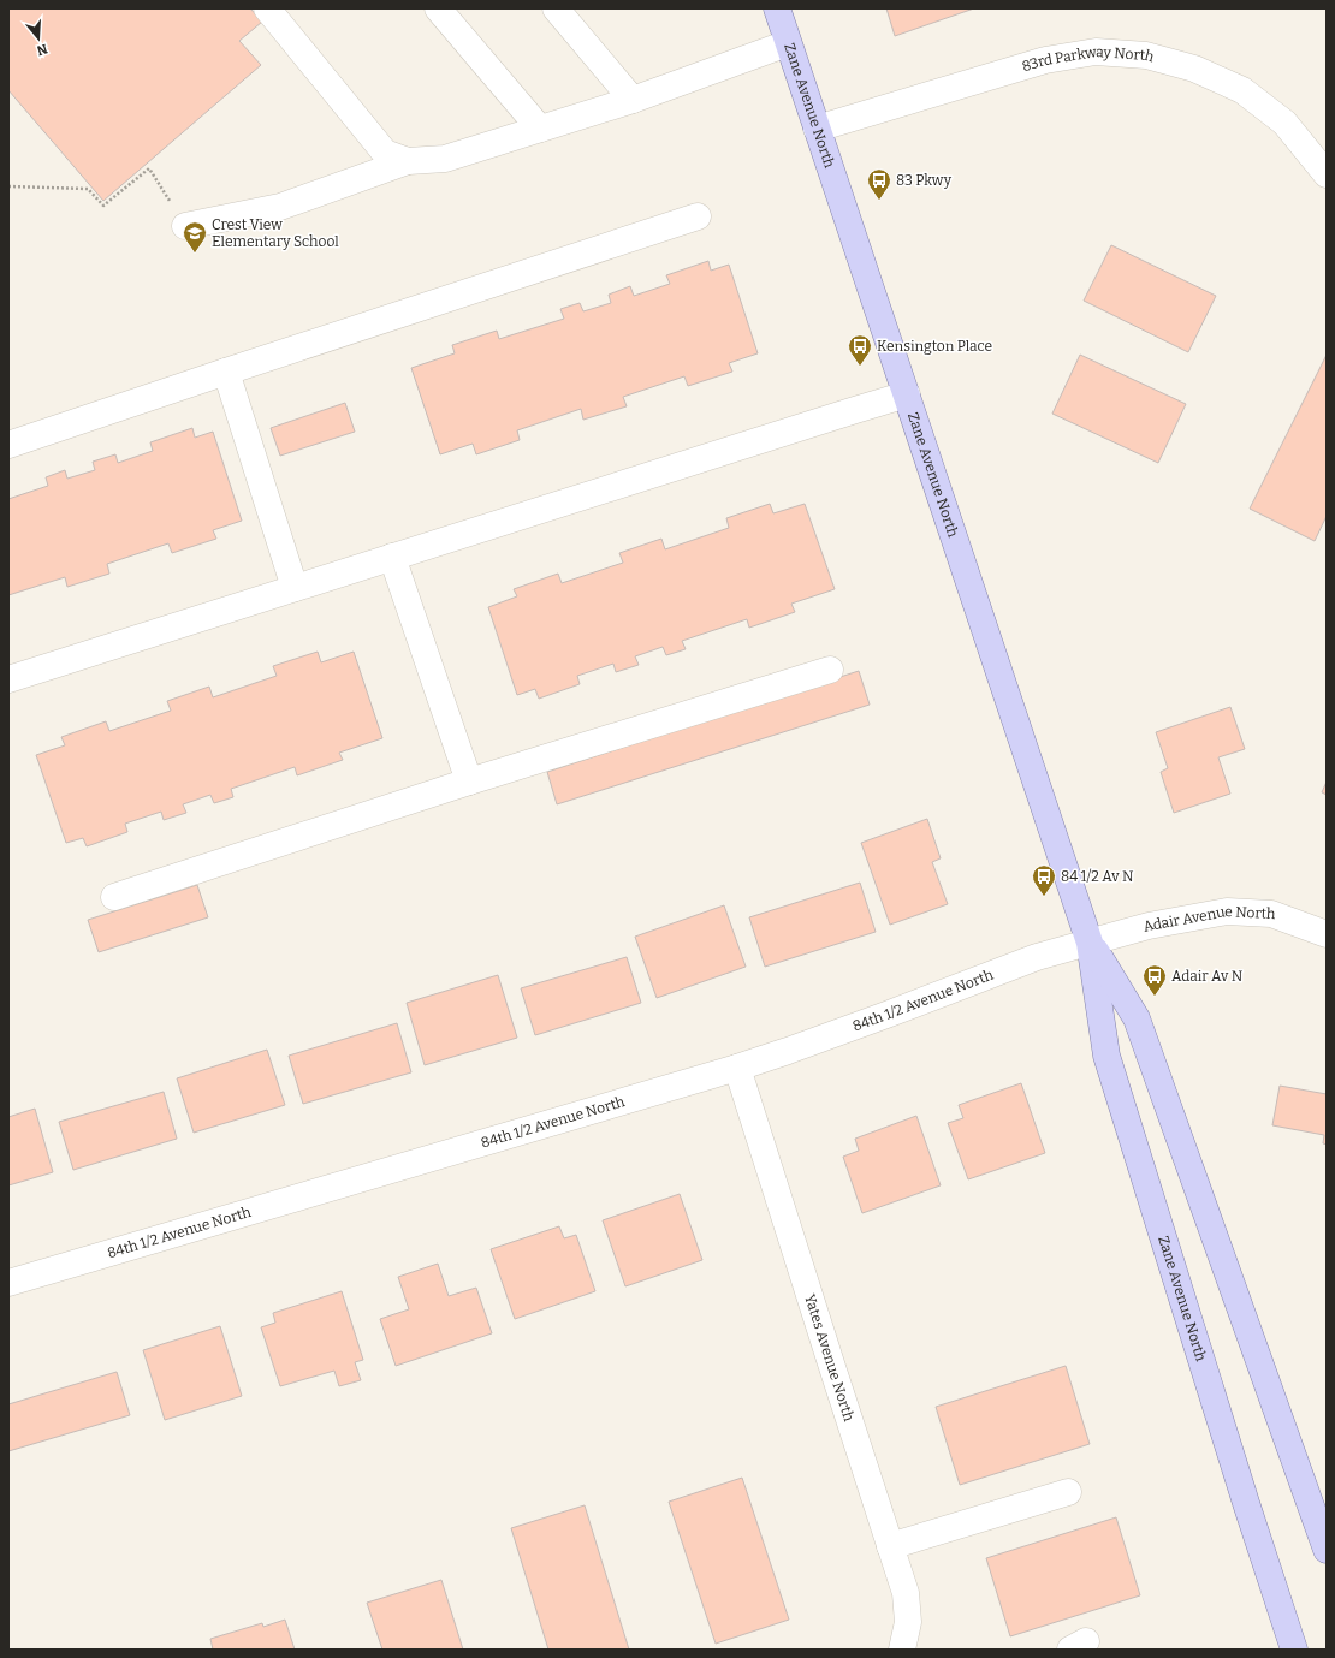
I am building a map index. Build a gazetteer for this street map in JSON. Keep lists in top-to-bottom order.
{
  "streets": {
    "main road": ["Zane Avenue North"],
    "street": [
      "83rd Parkway North",
      "Adair Avenue North",
      "84th 1/2 Avenue North",
      "Yates Avenue North"
    ]
  },
  "crossings": [
    ["83rd Parkway North", "Zane Avenue North"],
    ["Zane Avenue North", "Adair Avenue North"],
    ["Zane Avenue North", "84th 1/2 Avenue North"],
    ["Adair Avenue North", "84th 1/2 Avenue North"],
    ["84th 1/2 Avenue North", "Yates Avenue North"]
  ],
  "places": {
    "bus stop": [
      "83 Pkwy",
      "Kensington Place",
      "84 1/2 Av N",
      "Adair Av N"
    ],
    "school or university": ["Crest View Elementary School"]
  },
  "north": "bottom"
}
